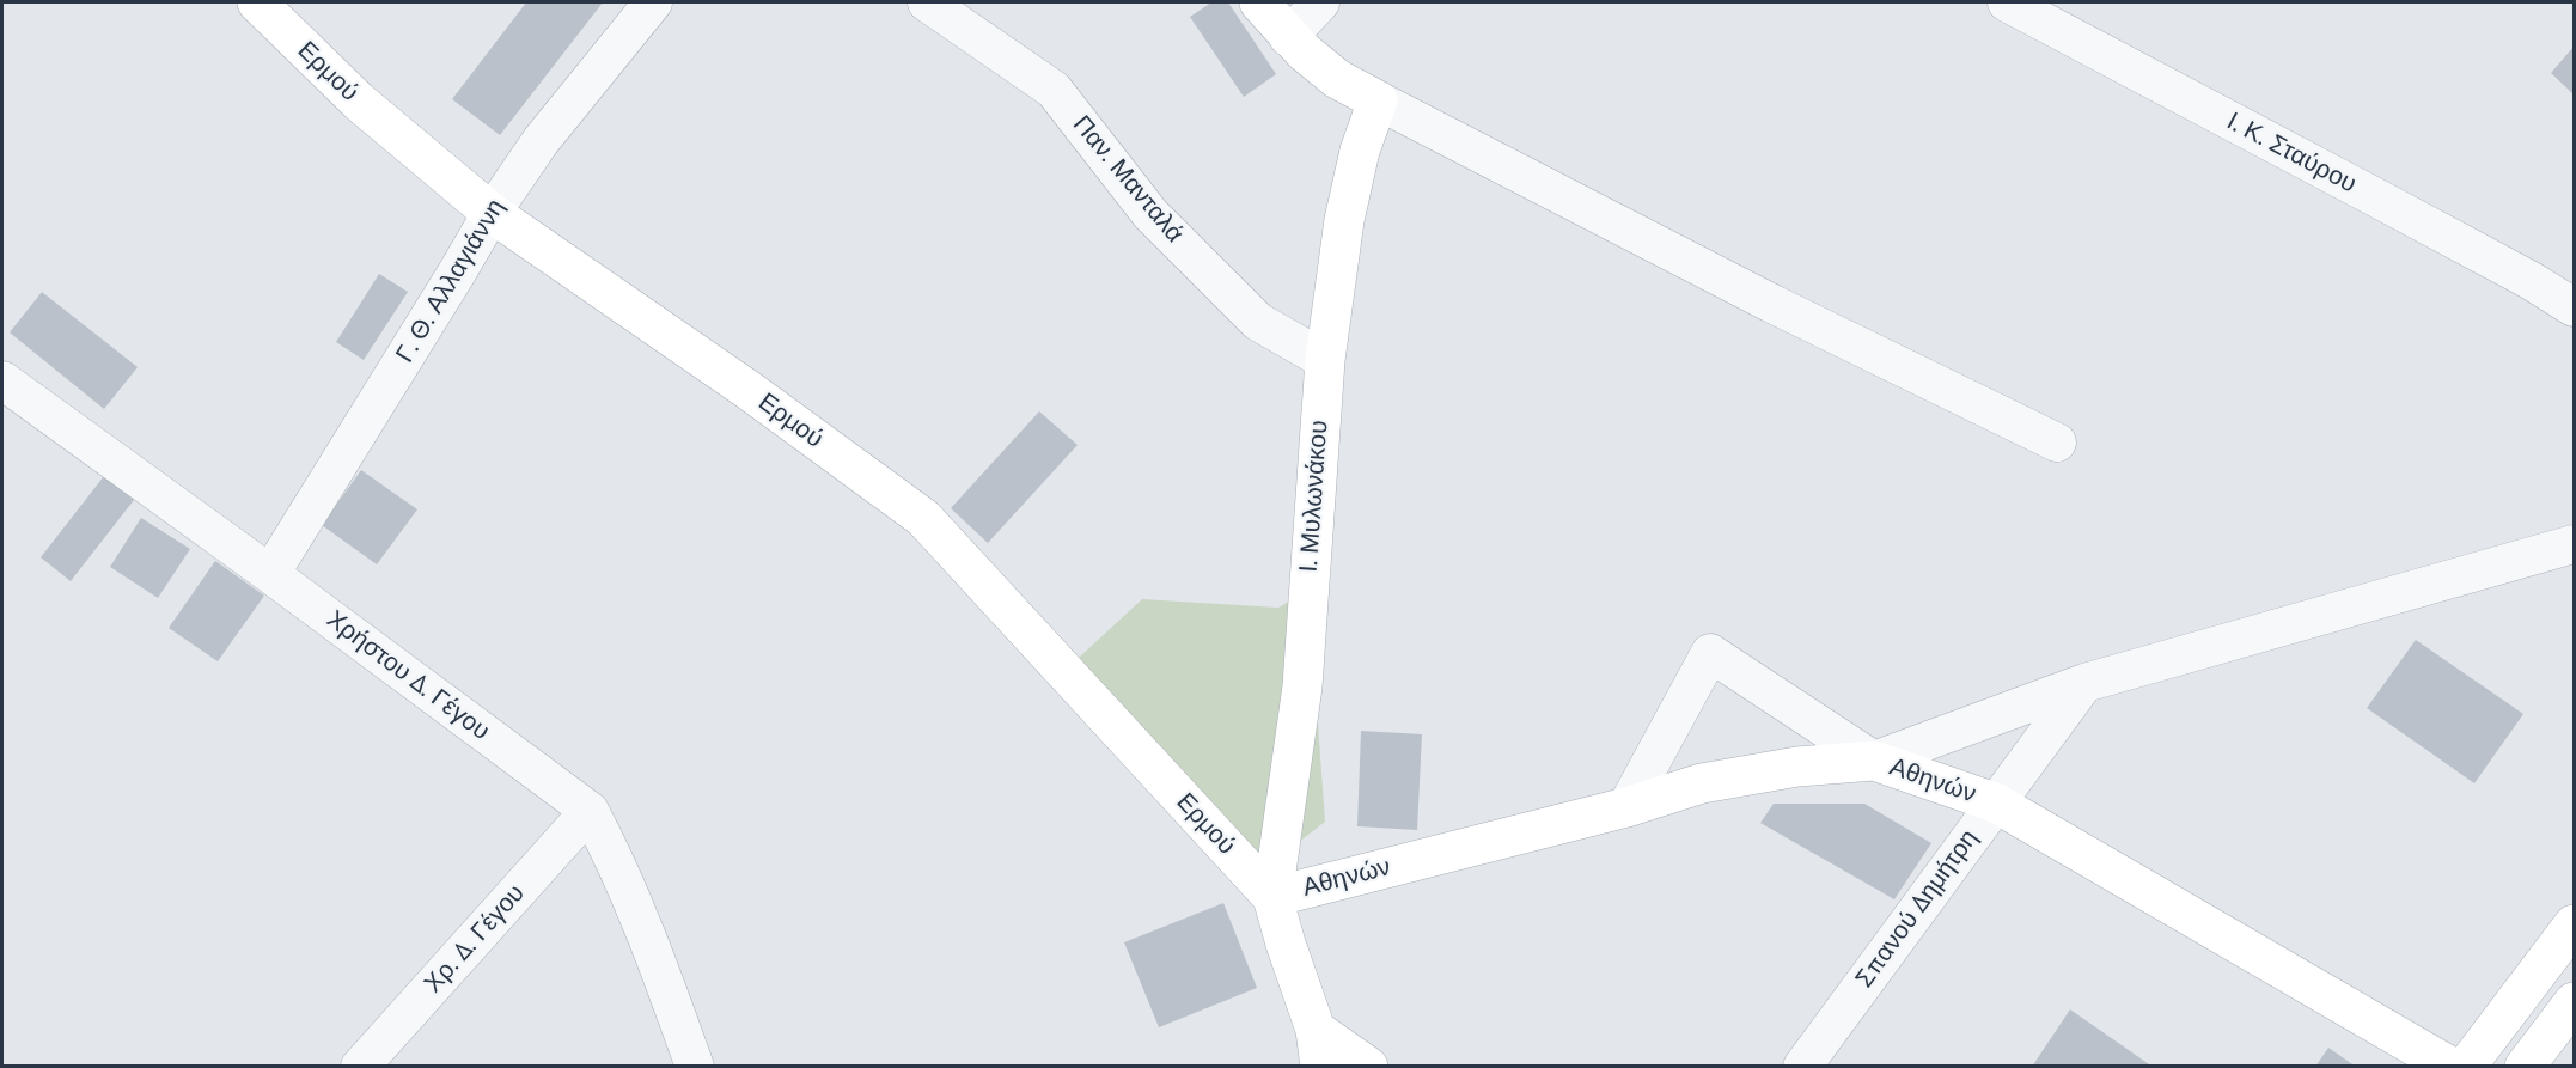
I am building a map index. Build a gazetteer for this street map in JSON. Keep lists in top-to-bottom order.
{
  "streets": {
    "main road": ["Ερμού", "Ι. Μυλωνάκου", "Αθηνών"],
    "street": [
      "Ι. Κ. Σταύρου",
      "Παν. Μανταλά",
      "Γ. Θ. Αλλαγιάννη",
      "Χρήστου Δ. Γέγου",
      "Σπανού Δημήτρη",
      "Χρ. Δ. Γέγου"
    ]
  },
  "crossings": [
    ["Ερμού", "Γ. Θ. Αλλαγιάννη"],
    ["Ερμού", "Ι. Μυλωνάκου"],
    ["Ερμού", "Αθηνών"],
    ["Παν. Μανταλά", "Ι. Μυλωνάκου"],
    ["Γ. Θ. Αλλαγιάννη", "Χρήστου Δ. Γέγου"],
    ["Ι. Μυλωνάκου", "Αθηνών"],
    ["Χρήστου Δ. Γέγου", "Χρ. Δ. Γέγου"],
    ["Αθηνών", "Σπανού Δημήτρη"]
  ]
}
